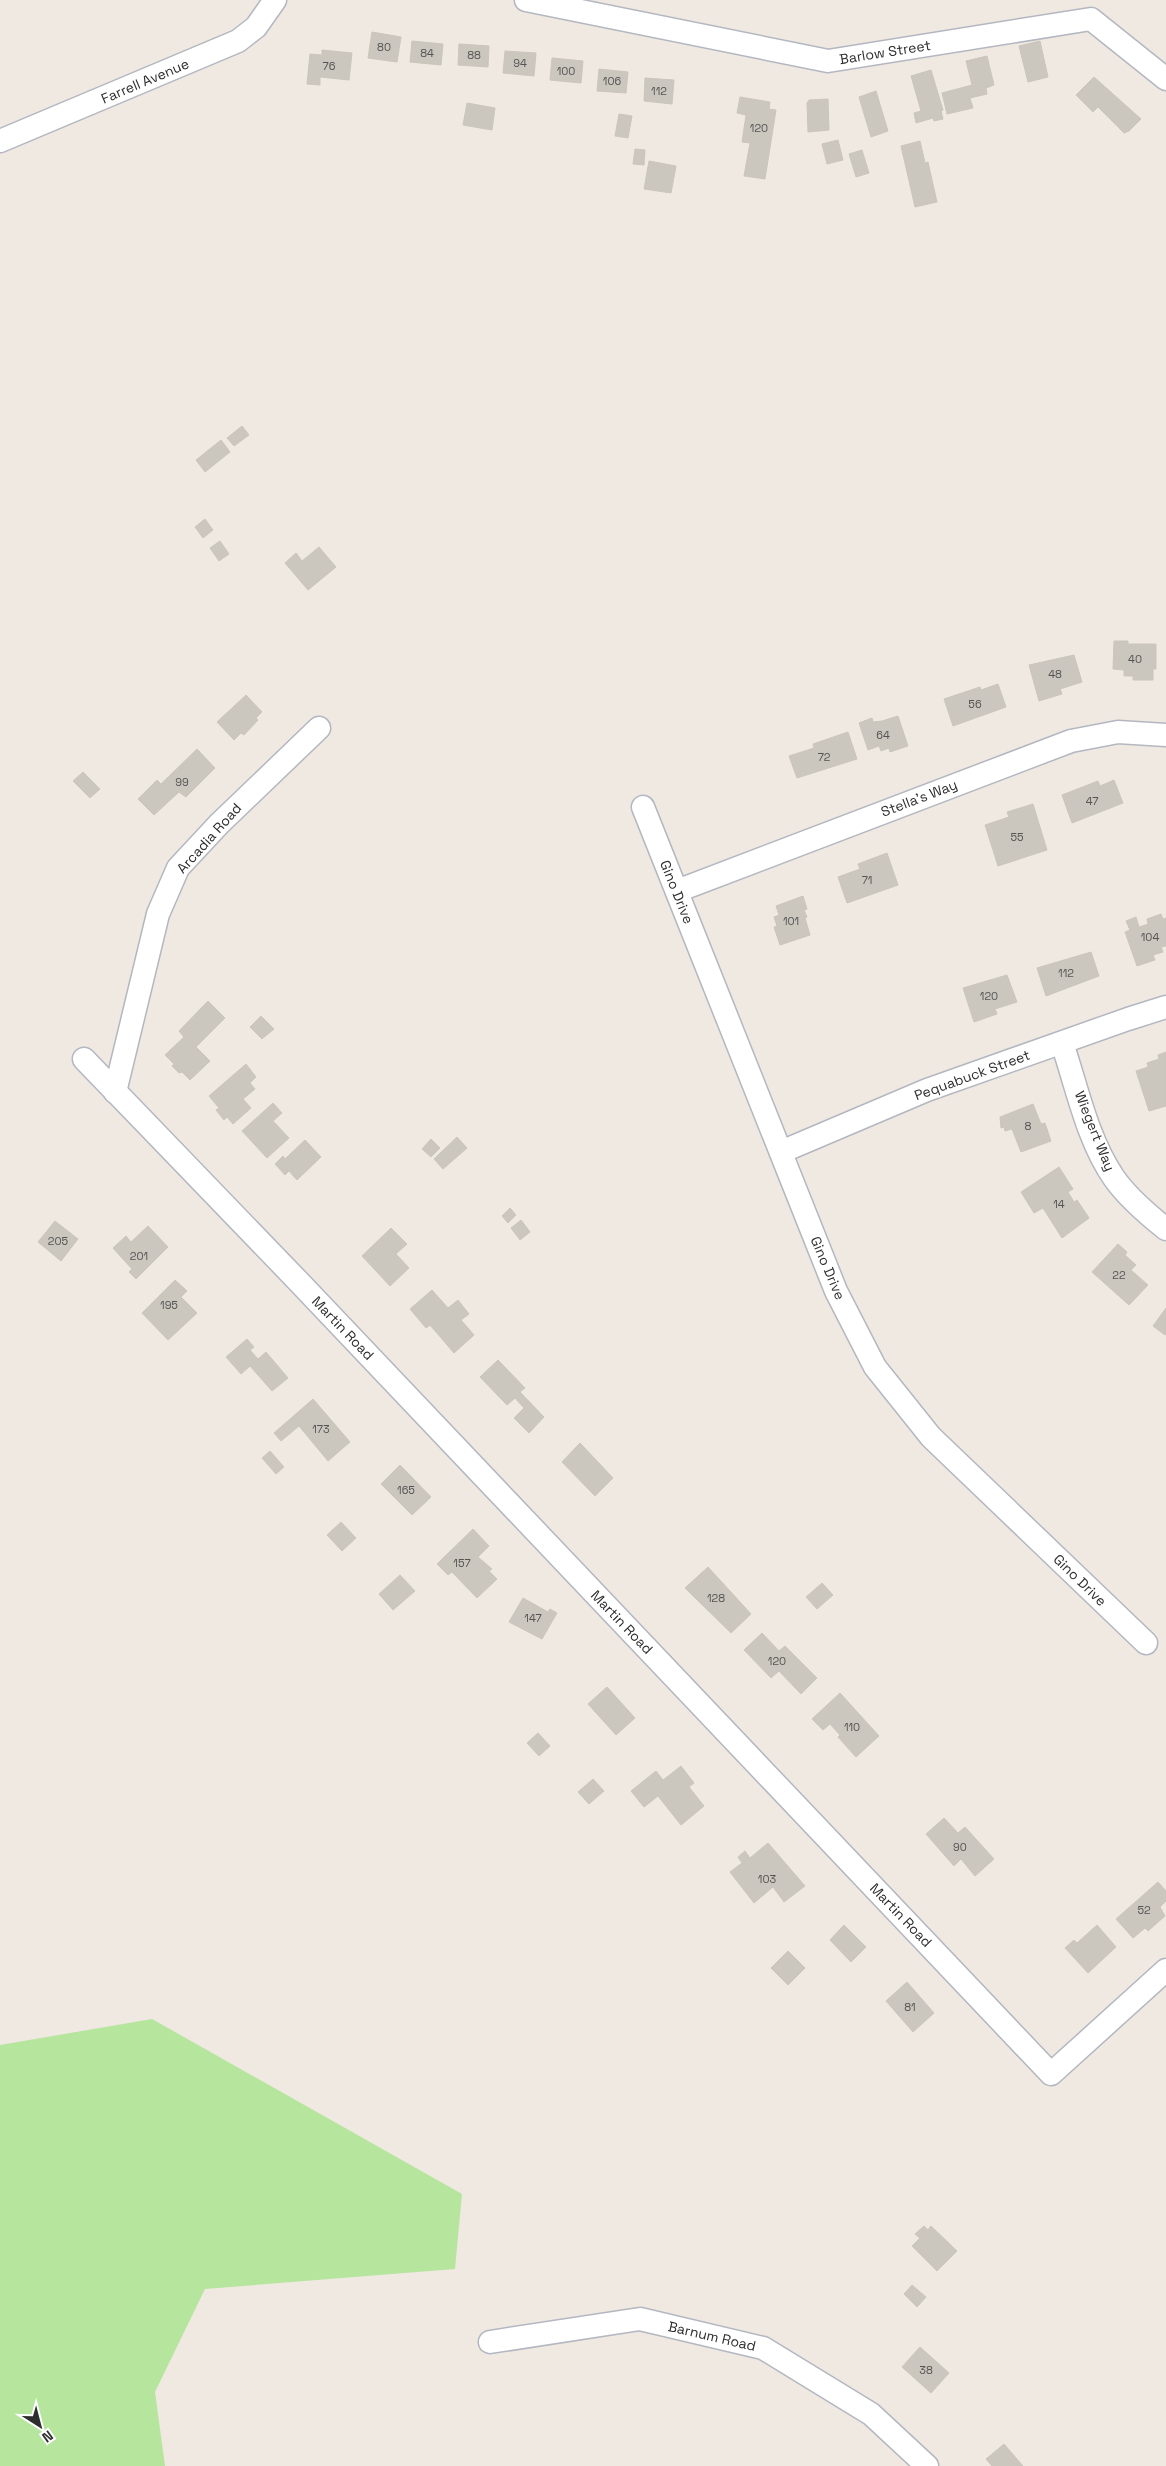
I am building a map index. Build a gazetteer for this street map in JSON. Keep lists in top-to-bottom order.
{
  "streets": {
    "street": [
      "Barlow Street",
      "Farrell Avenue",
      "Stella's Way",
      "Arcadia Road",
      "Gino Drive",
      "Pequabuck Street",
      "Wiegert Way",
      "Martin Road",
      "Barnum Road"
    ]
  },
  "crossings": [
    ["Stella's Way", "Gino Drive"],
    ["Arcadia Road", "Martin Road"],
    ["Gino Drive", "Pequabuck Street"],
    ["Pequabuck Street", "Wiegert Way"]
  ],
  "house_numbers": [
    "80",
    "84",
    "88",
    "94",
    "76",
    "100",
    "106",
    "112",
    "120",
    "40",
    "48",
    "56",
    "64",
    "72",
    "99",
    "47",
    "55",
    "71",
    "101",
    "104",
    "112",
    "120",
    "8",
    "14",
    "205",
    "201",
    "22",
    "195",
    "173",
    "165",
    "157",
    "128",
    "147",
    "120",
    "110",
    "90",
    "103",
    "52",
    "81",
    "38"
  ],
  "north": "bottom right"
}
